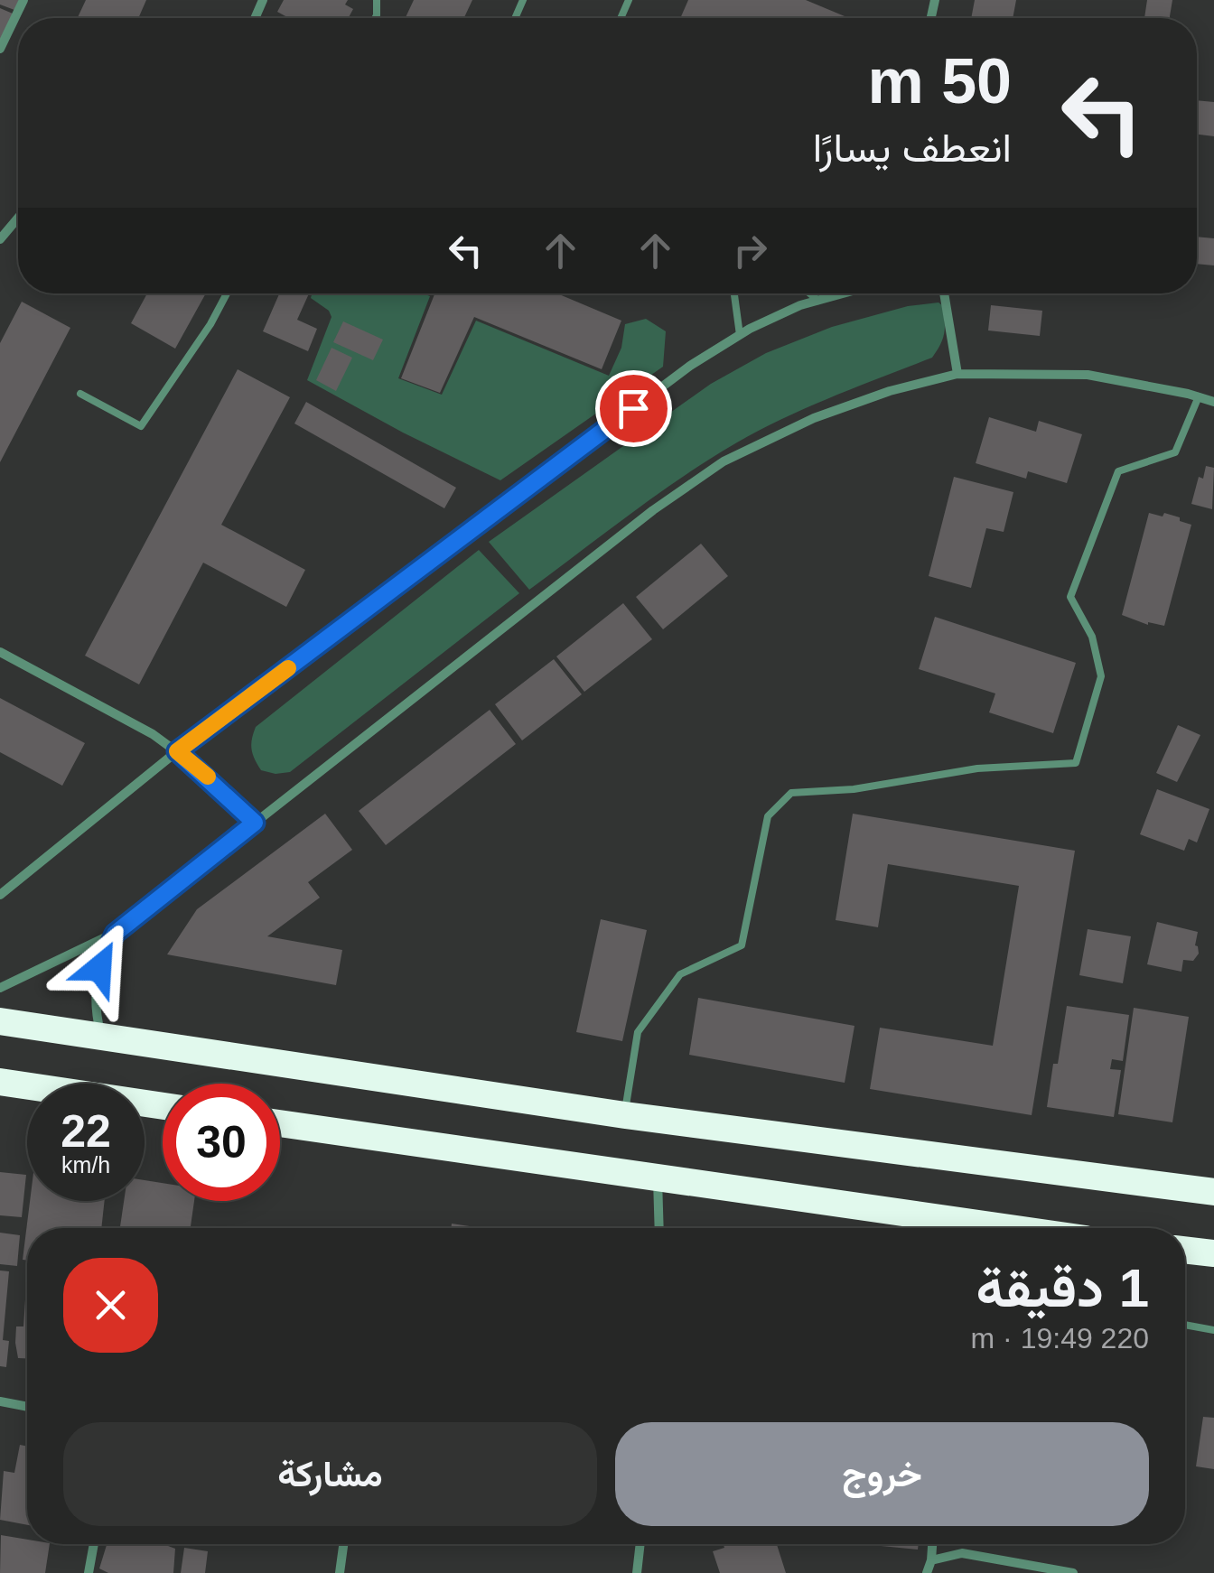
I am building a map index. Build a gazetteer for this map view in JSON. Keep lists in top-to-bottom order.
{
  "page": {
    "turn": ["50 m", "انعطف يسارًا"],
    "speed": "22 km/h",
    "limit": "30",
    "heading": ["1 دقيقة", "220 m · 19:49"],
    "buttons": ["خروج", "مشاركة"]
  }
}
